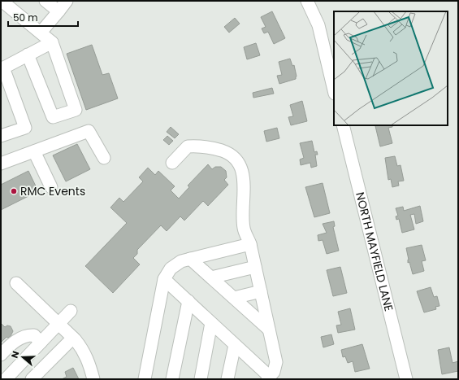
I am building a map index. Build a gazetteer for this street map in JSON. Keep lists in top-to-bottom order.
{
  "streets": {
    "street": ["NORTH MAYFIELD LANE"]
  },
  "places": ["RMC Events"],
  "scale_bar": "50 m",
  "north": "left"
}
